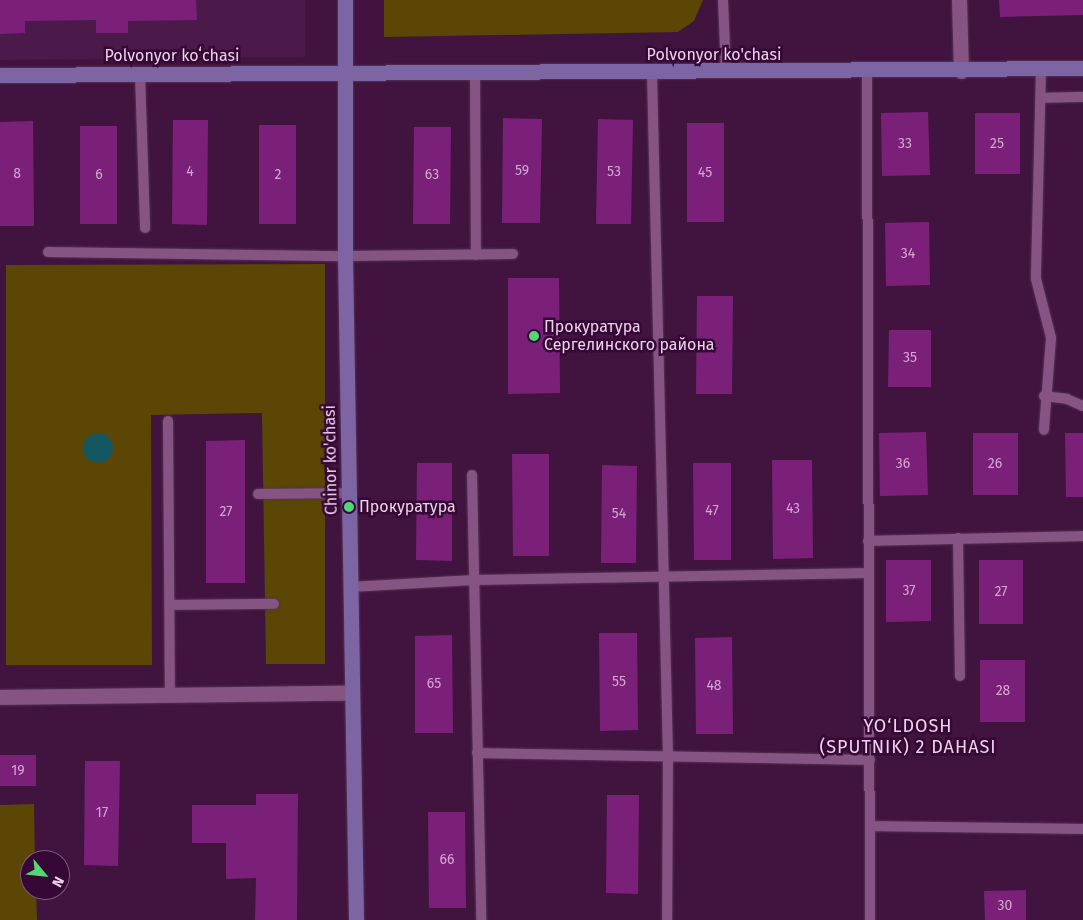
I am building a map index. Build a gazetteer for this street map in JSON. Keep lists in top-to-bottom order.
{
  "streets": {
    "street": ["Polvonyor ko'chasi", "Polvonyor koʻchasi", "Chinor ko'chasi"]
  },
  "crossings": [
    ["Polvonyor ko'chasi", "Polvonyor koʻchasi"],
    ["Polvonyor ko'chasi", "Chinor ko'chasi"],
    ["Polvonyor koʻchasi", "Chinor ko'chasi"]
  ],
  "districts": ["YO‘LDOSH (SPUTNIK) 2 DAHASI"],
  "places": ["Прокуратура Сергелинского района", "Прокуратура"],
  "house_numbers": [
    "33",
    "25",
    "59",
    "4",
    "53",
    "45",
    "8",
    "6",
    "2",
    "63",
    "34",
    "35",
    "36",
    "26",
    "43",
    "47",
    "27",
    "54",
    "37",
    "27",
    "55",
    "65",
    "48",
    "28",
    "19",
    "17",
    "66",
    "30"
  ],
  "north": "bottom right"
}
